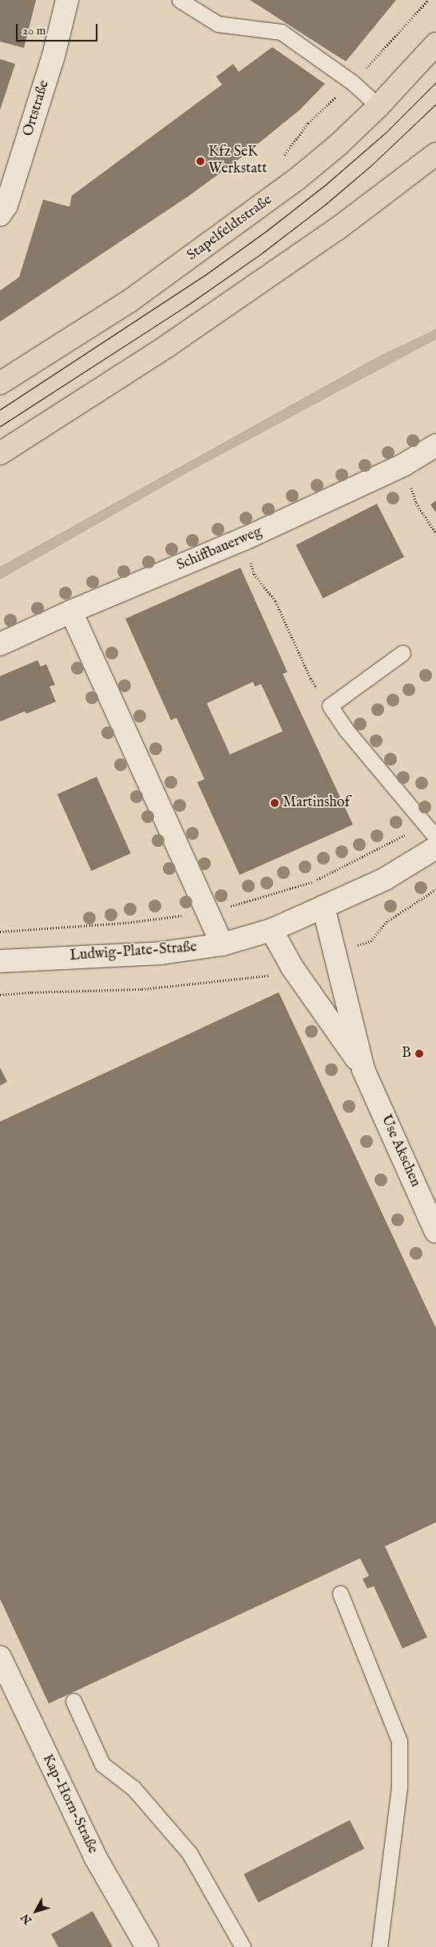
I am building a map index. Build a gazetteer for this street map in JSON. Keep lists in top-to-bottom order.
{
  "streets": {
    "main road": ["Stapelfeldtstraße"],
    "street": [
      "Ortstraße",
      "Schiffbauerweg",
      "Ludwig-Plate-Straße",
      "Use Akschen",
      "Kap-Horn-Straße"
    ]
  },
  "crossings": [
    ["Ludwig-Plate-Straße", "Use Akschen"]
  ],
  "places": ["Kfz SeK Werkstatt", "Martinshof", "B"],
  "scale_bar": "20 m",
  "north": "bottom left"
}
